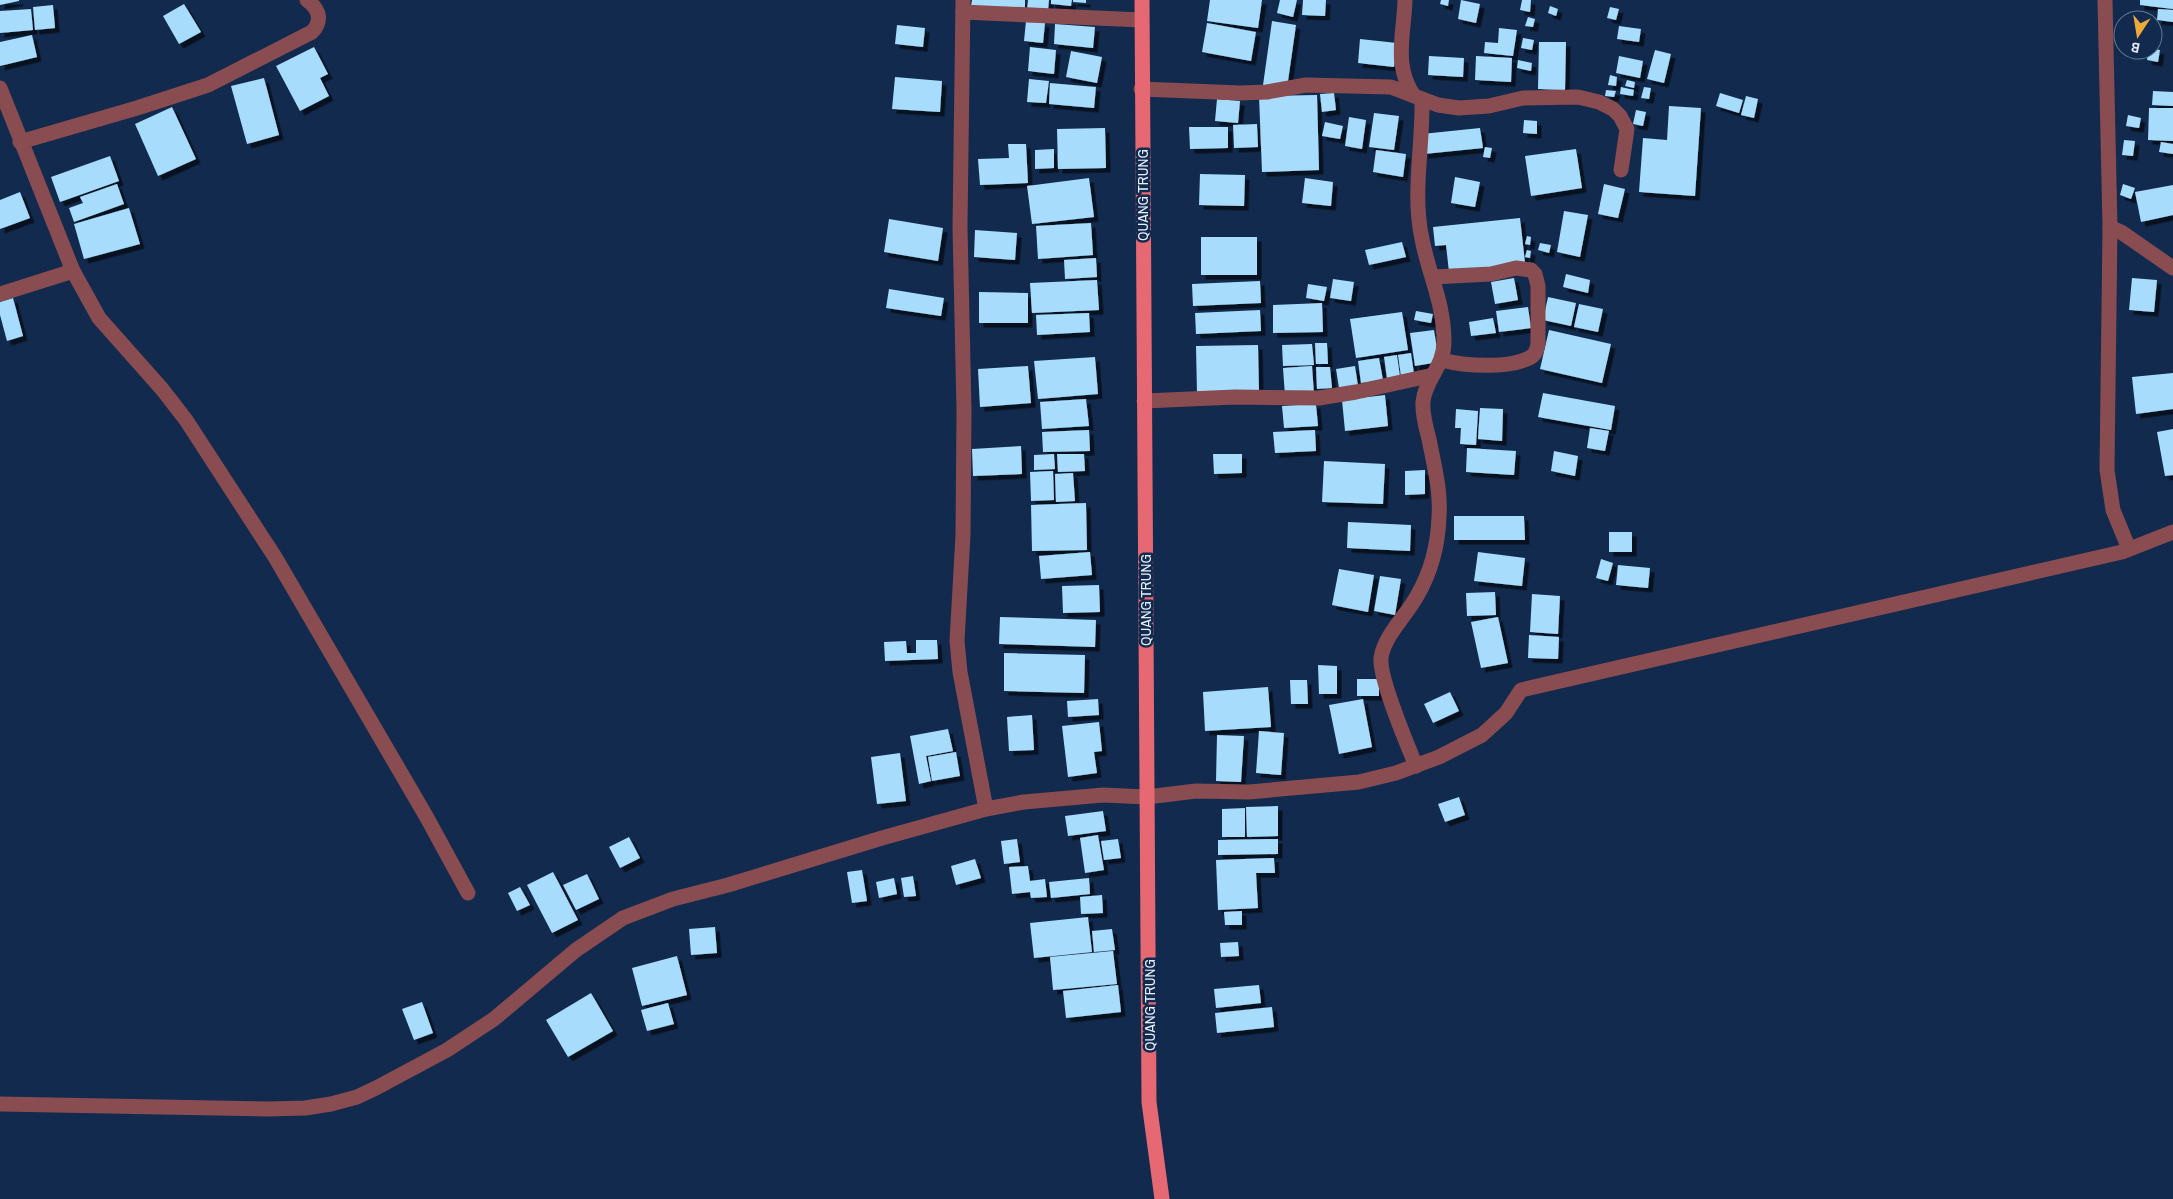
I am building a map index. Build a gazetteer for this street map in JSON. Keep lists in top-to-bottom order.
{
  "streets": {
    "main road": ["QUANG TRUNG"]
  },
  "north": "bottom"
}
